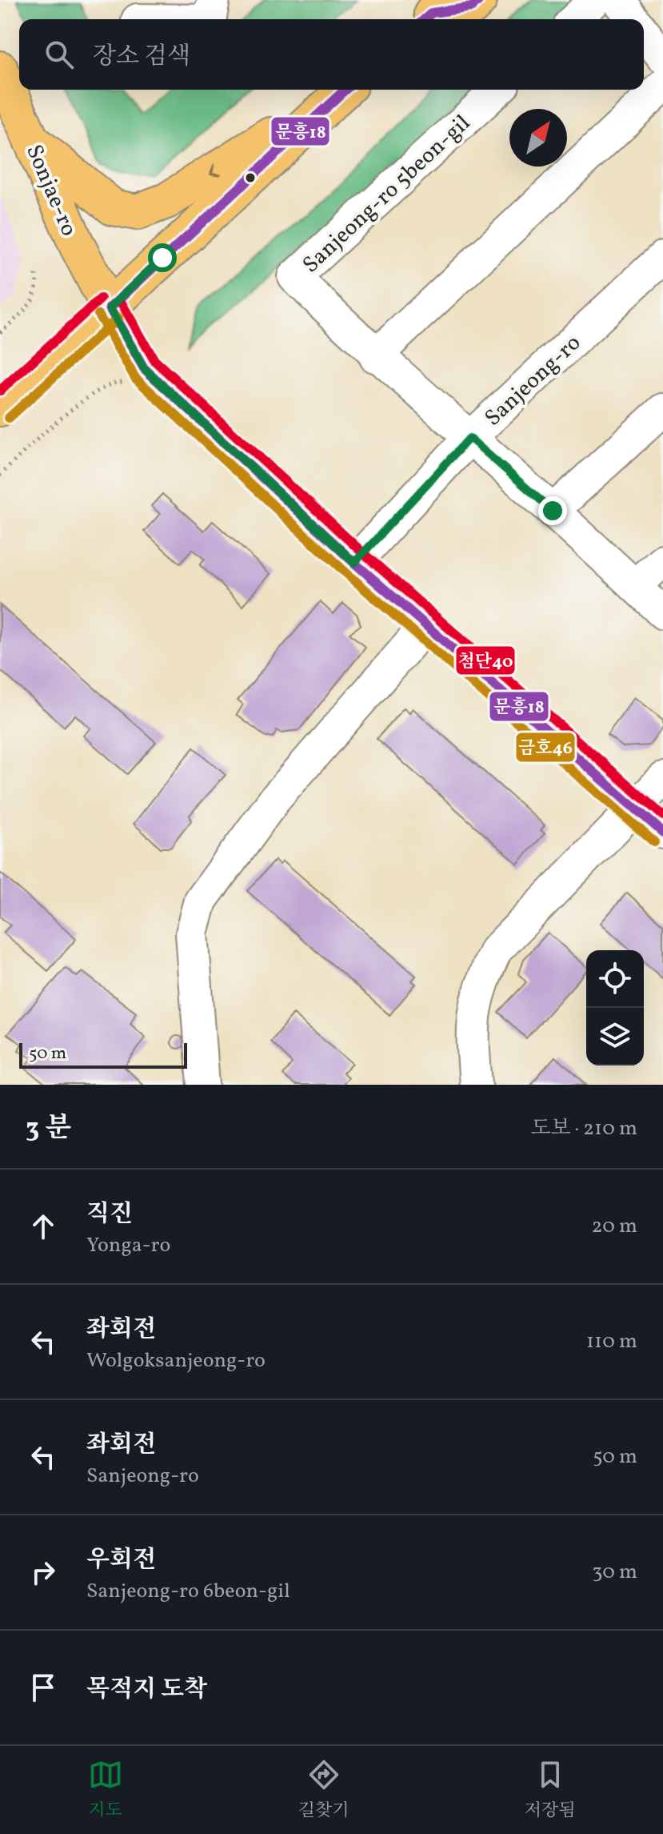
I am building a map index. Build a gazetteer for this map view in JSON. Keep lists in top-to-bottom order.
{
  "streets": {
    "main road": ["Sonjae-ro"],
    "street": ["Sanjeong-ro 5beon-gil", "Sanjeong-ro"]
  },
  "crossings": [
    ["Sanjeong-ro 5beon-gil", "Sanjeong-ro"]
  ],
  "lines": ["transit line 문흥18", "transit line 첨단40", "transit line 금호46"],
  "scale_bar": "50 m",
  "north": "top right",
  "page": {
    "search": "장소 검색",
    "scale": "50 m",
    "heading": ["3 분", "도보 · 210 m"],
    "list": [
      ["직진", "Yonga-ro", "20 m"],
      ["좌회전", "Wolgoksanjeong-ro", "110 m"],
      ["좌회전", "Sanjeong-ro", "50 m"],
      ["우회전", "Sanjeong-ro 6beon-gil", "30 m"],
      "목적지 도착"
    ],
    "nav": ["지도", "길찾기", "저장됨"]
  }
}
